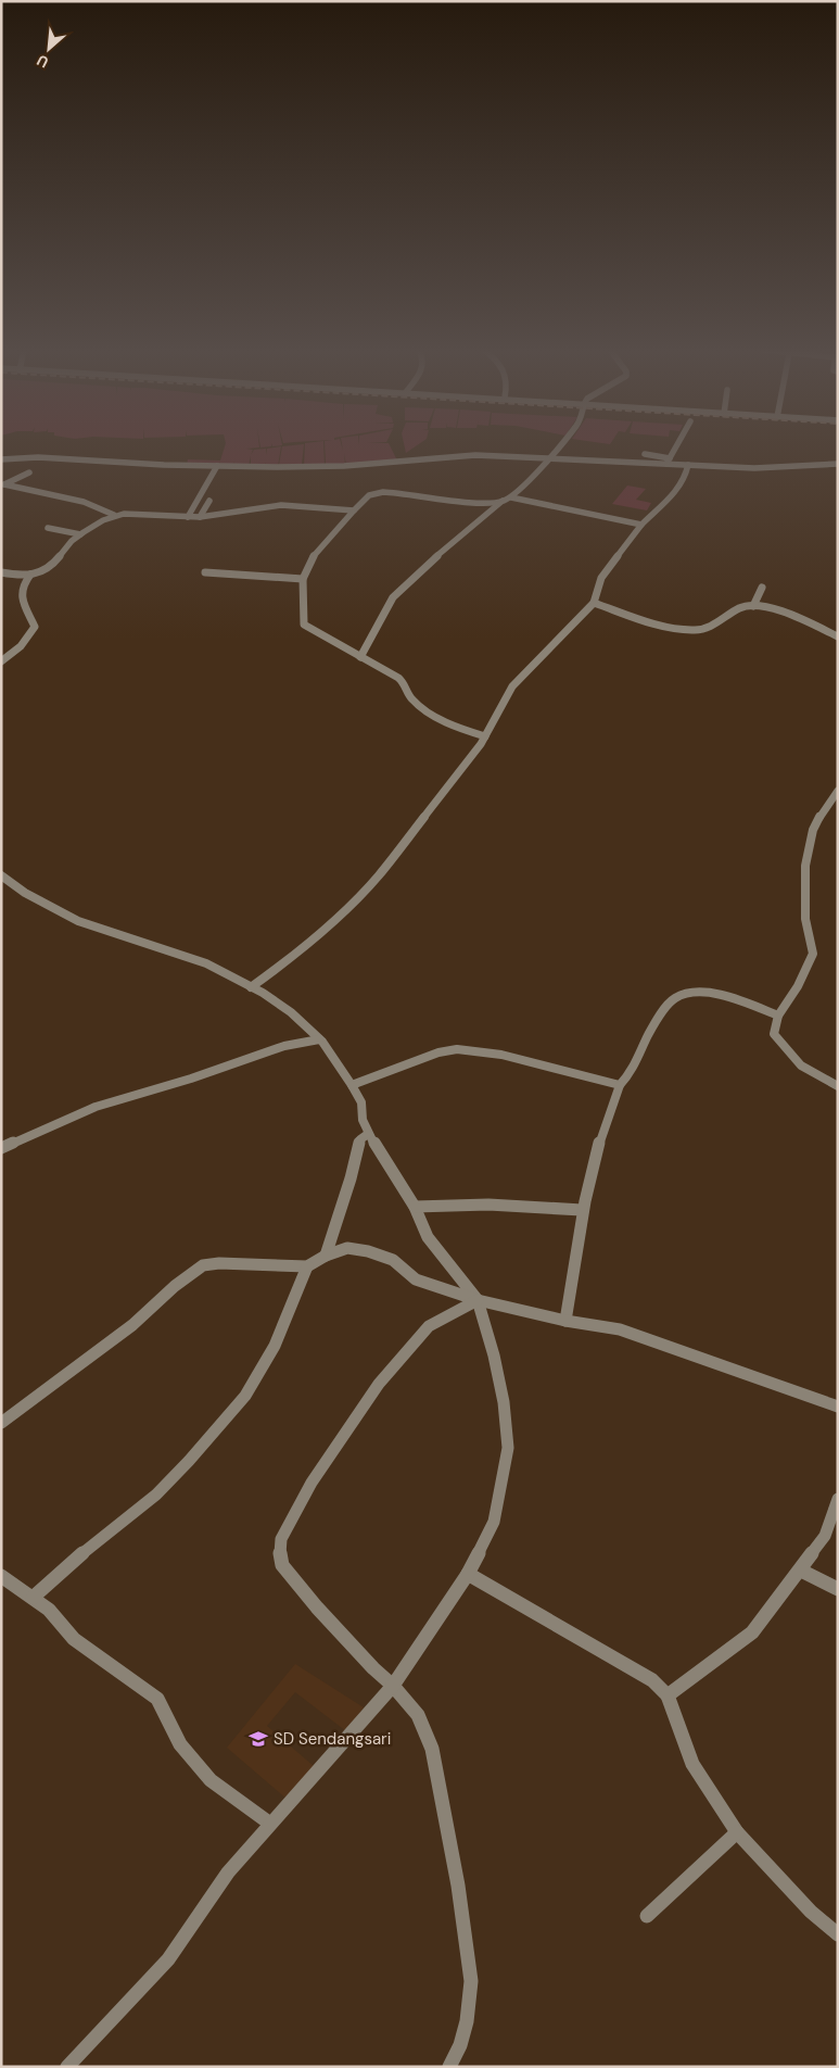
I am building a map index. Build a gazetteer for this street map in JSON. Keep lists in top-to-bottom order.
{
  "places": {
    "school or university": ["SD Sendangsari"]
  },
  "north": "bottom left"
}
